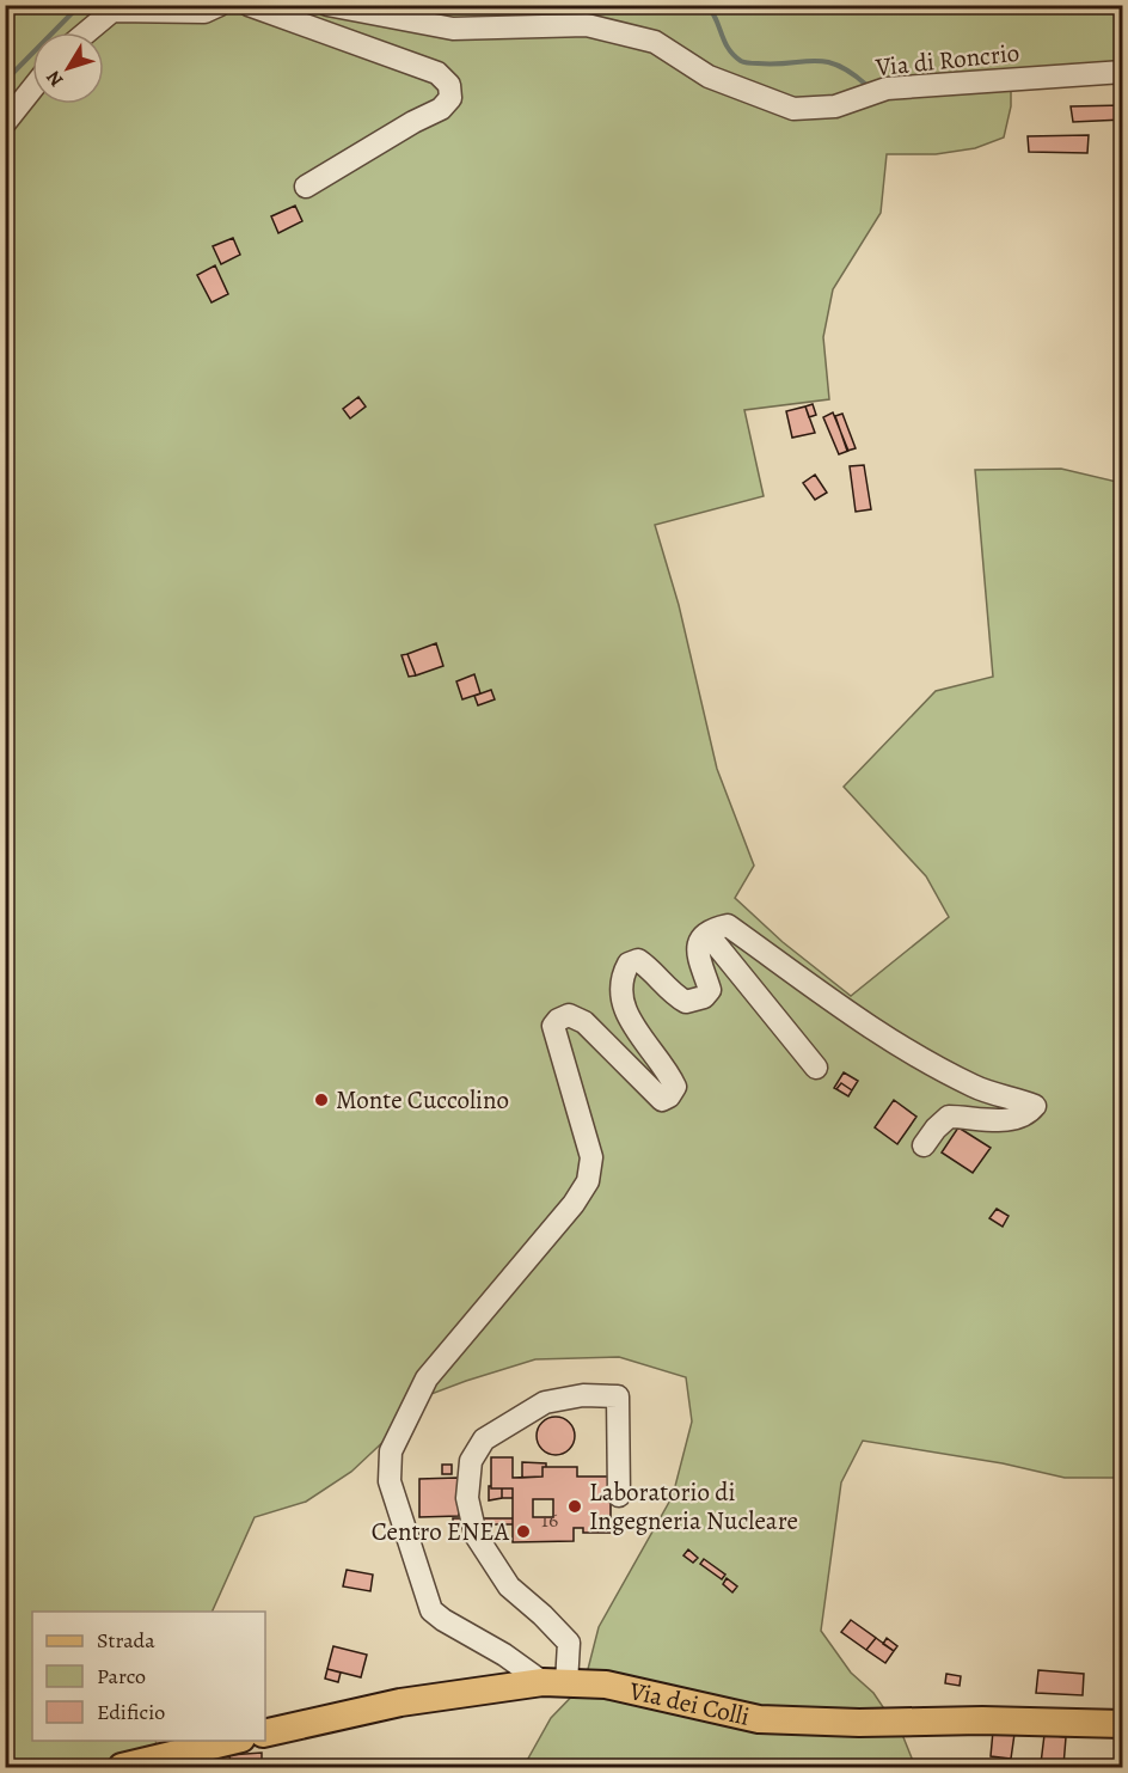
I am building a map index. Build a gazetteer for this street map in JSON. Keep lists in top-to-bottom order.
{
  "streets": {
    "main road": ["Via dei Colli"],
    "street": ["Via di Roncrio"]
  },
  "places": ["Monte Cuccolino", "Laboratorio di Ingegneria Nucleare", "Centro ENEA"],
  "house_numbers": ["16"],
  "legend": ["Strada", "Parco", "Edificio"],
  "north": "bottom left"
}
